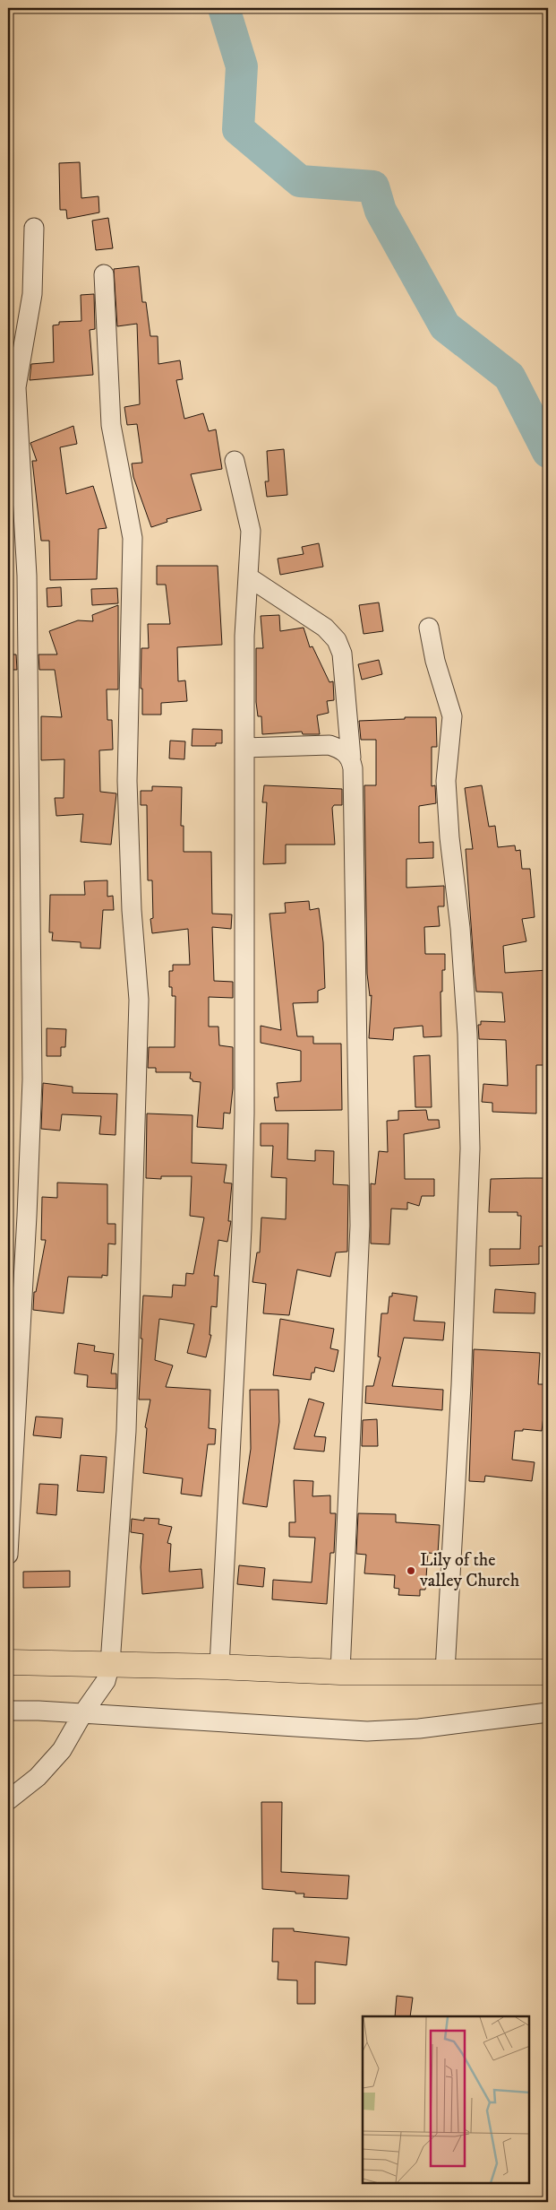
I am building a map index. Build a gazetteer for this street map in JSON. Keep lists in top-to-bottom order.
{
  "places": ["Lily of the valley Church"]
}
